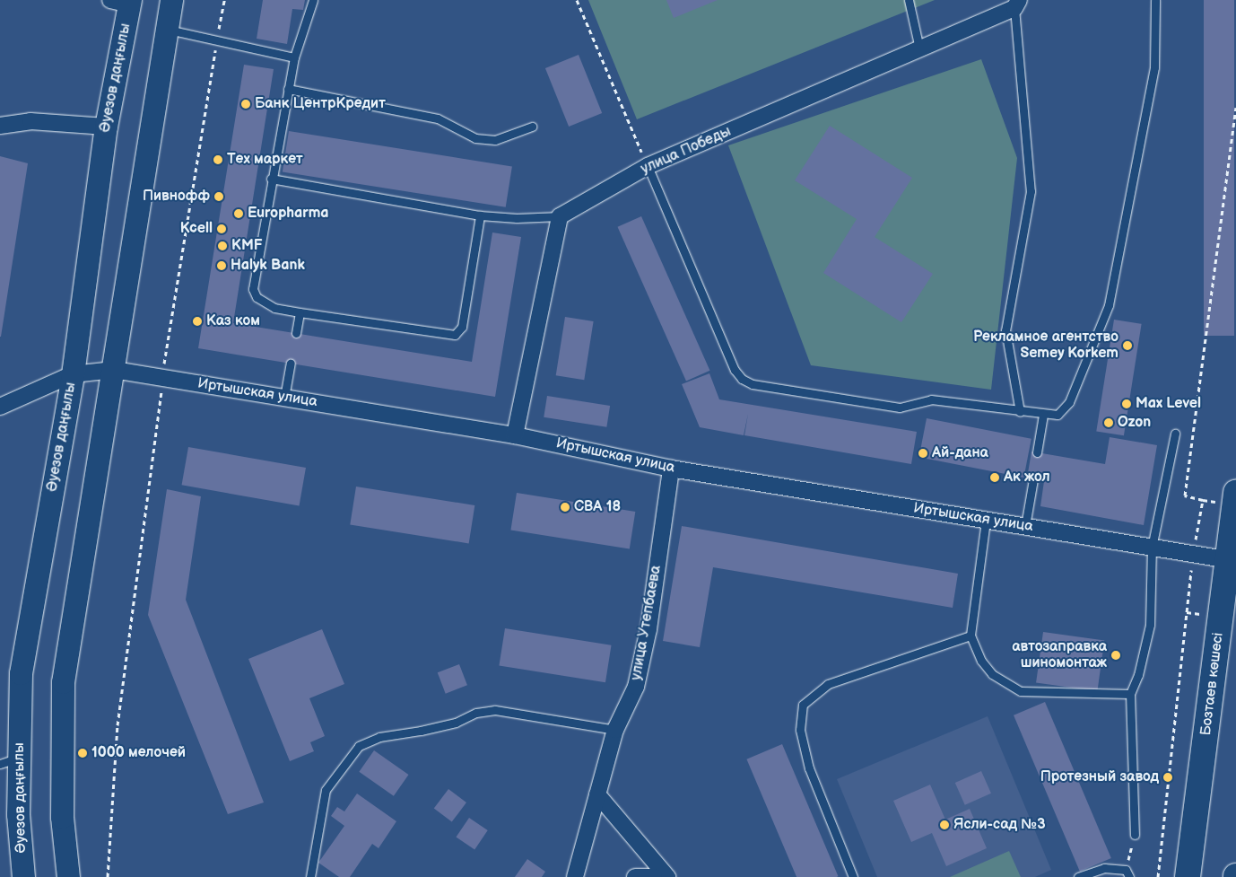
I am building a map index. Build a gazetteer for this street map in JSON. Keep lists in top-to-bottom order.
{
  "streets": {
    "highway": ["Бозтаев көшесі"],
    "main road": ["Әуезов даңғылы"],
    "street": ["улица Победы", "Иртышская улица", "улица Утепбаева"]
  },
  "crossings": [
    ["Әуезов даңғылы", "Иртышская улица"],
    ["Иртышская улица", "улица Утепбаева"],
    ["Иртышская улица", "Бозтаев көшесі"]
  ],
  "places": [
    "Банк ЦентрКредит",
    "Тех маркет",
    "Пивнофф",
    "Europharma",
    "Kcell",
    "KMF",
    "Halyk Bank",
    "Каз ком",
    "Рекламное агентство Semey Korkem",
    "Max Level",
    "Ozon",
    "Ай-дана",
    "Ак жол",
    "СВА 18",
    "автозаправка шиномонтаж",
    "1000 мелочей",
    "Протезный завод",
    "Ясли-сад №3"
  ]
}
